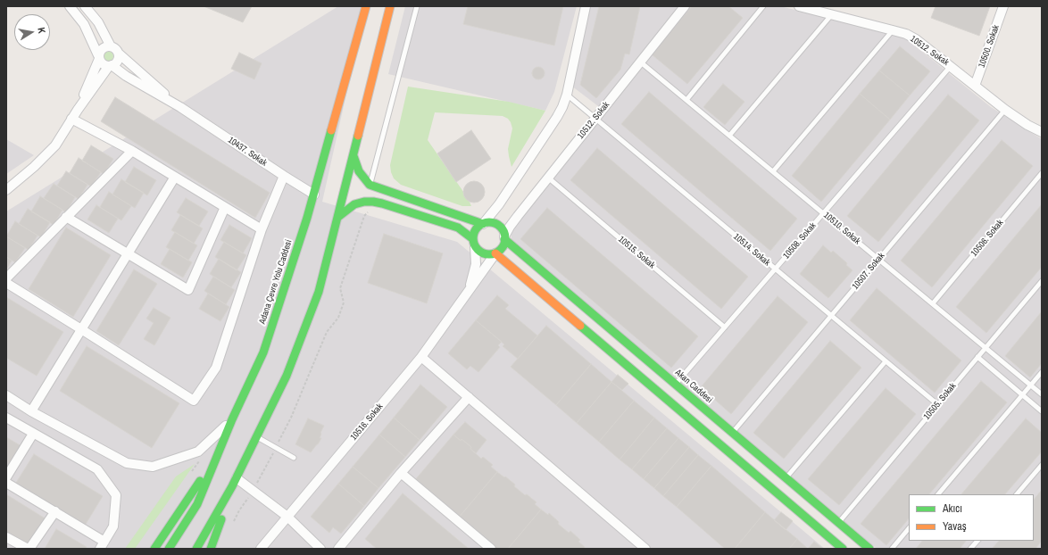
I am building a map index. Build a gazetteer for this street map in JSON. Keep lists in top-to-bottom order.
{
  "streets": {
    "main road": ["Adana Çevre Yolu Caddesi", "Akan Caddesi"],
    "street": [
      "10500. Sokak",
      "10512. Sokak",
      "10437. Sokak",
      "10516. Sokak"
    ],
    "lane": [
      "10510. Sokak",
      "10506. Sokak",
      "10508. Sokak",
      "10514. Sokak",
      "10515. Sokak",
      "10507. Sokak",
      "10505. Sokak"
    ]
  },
  "crossings": [
    ["10500. Sokak", "10512. Sokak"],
    ["10512. Sokak", "10510. Sokak"],
    ["10512. Sokak", "10508. Sokak"],
    ["10512. Sokak", "10514. Sokak"],
    ["10512. Sokak", "10515. Sokak"],
    ["10512. Sokak", "10507. Sokak"],
    ["10512. Sokak", "Akan Caddesi"],
    ["10512. Sokak", "10516. Sokak"],
    ["10437. Sokak", "Adana Çevre Yolu Caddesi"],
    ["10510. Sokak", "10506. Sokak"],
    ["10510. Sokak", "10508. Sokak"],
    ["10510. Sokak", "10507. Sokak"],
    ["10510. Sokak", "10505. Sokak"],
    ["10508. Sokak", "10514. Sokak"],
    ["10508. Sokak", "10515. Sokak"],
    ["10508. Sokak", "Akan Caddesi"],
    ["10514. Sokak", "10507. Sokak"],
    ["10514. Sokak", "10505. Sokak"],
    ["10507. Sokak", "Akan Caddesi"],
    ["Akan Caddesi", "10505. Sokak"],
    ["Akan Caddesi", "10516. Sokak"]
  ],
  "legend": ["Akıcı", "Yavaş"],
  "north": "right"
}
